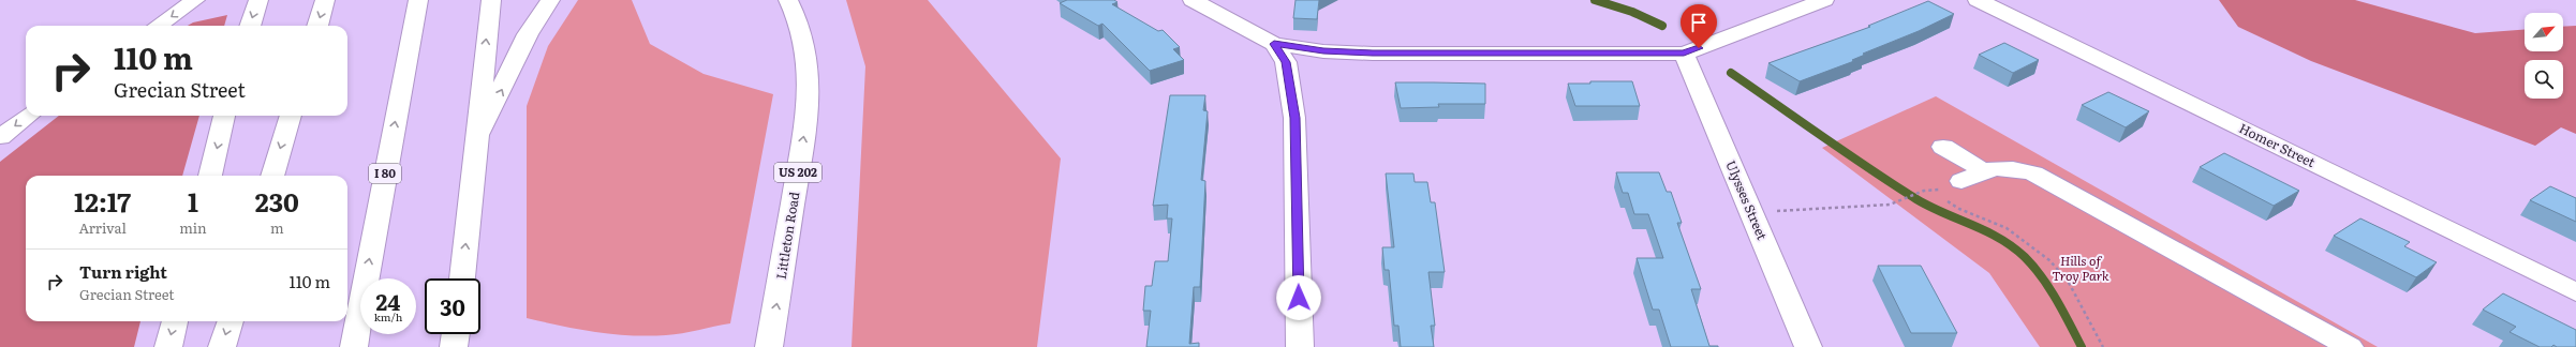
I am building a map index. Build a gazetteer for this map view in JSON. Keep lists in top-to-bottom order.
{
  "streets": {
    "main road": [
      "Homer Street",
      "US 202",
      "I 80",
      "Ulysses Street",
      "Littleton Road"
    ]
  },
  "one_way": ["Littleton Road"],
  "parks": ["Hills of Troy Park"],
  "north": "top right",
  "page": {
    "turn": ["110 m", "Grecian Street"],
    "eta": [
      "12:17",
      "Arrival",
      "1",
      "min",
      "230",
      "m"
    ],
    "list": [
      {
        "name": "Turn right",
        "note": "Grecian Street",
        "value": "110 m"
      }
    ],
    "speed": "24 km/h",
    "limit": "30"
  }
}
